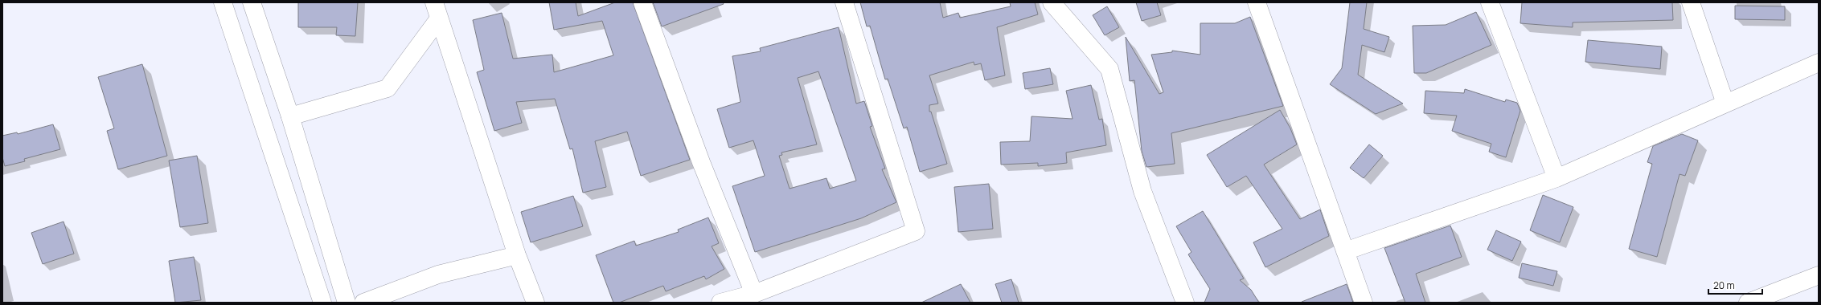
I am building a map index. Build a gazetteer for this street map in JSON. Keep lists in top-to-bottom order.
{
  "scale_bar": "20 m"
}
